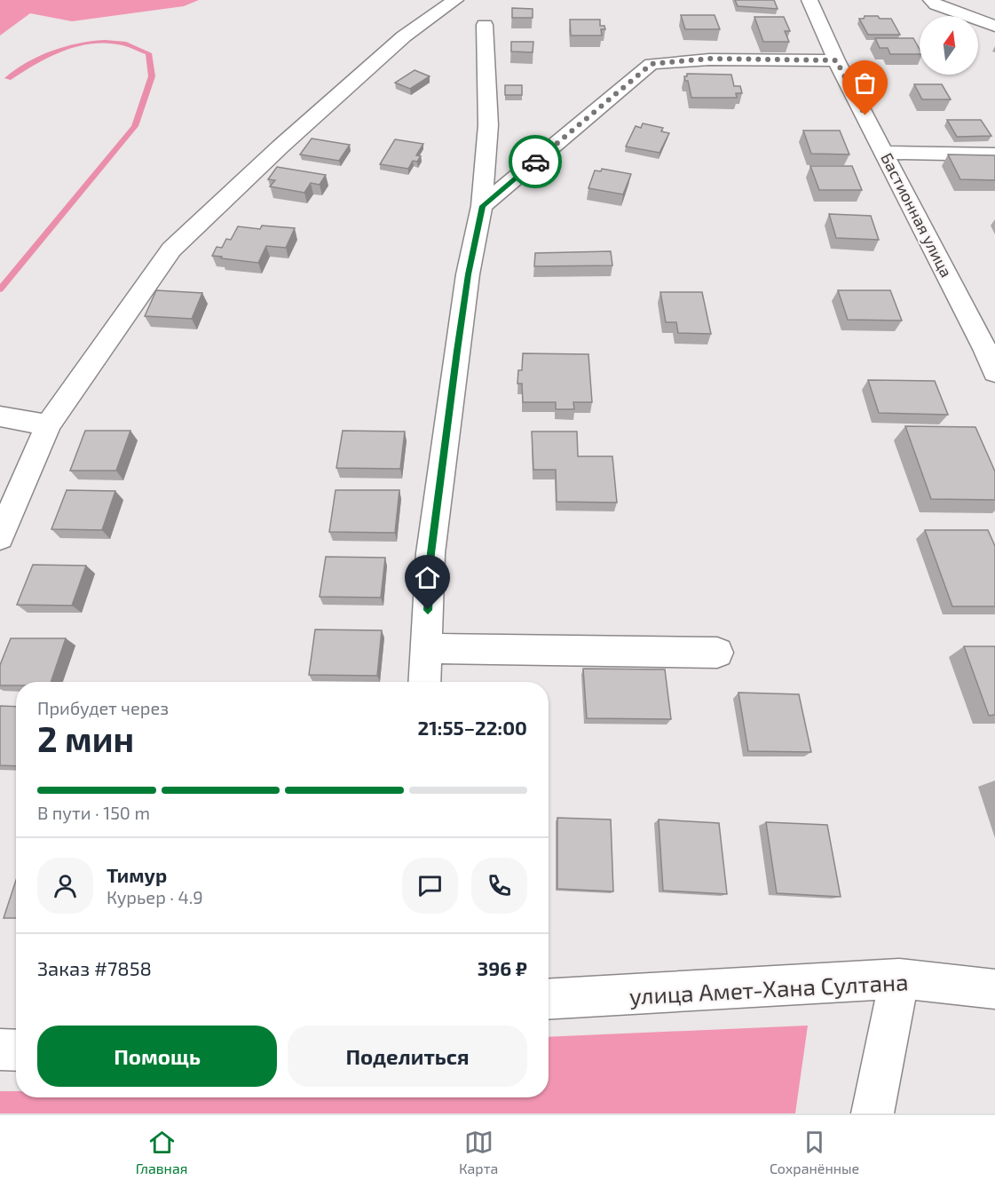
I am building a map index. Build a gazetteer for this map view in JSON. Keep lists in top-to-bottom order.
{
  "streets": {
    "street": ["Бастионная улица", "улица Амет-Хана Султана"]
  },
  "north": "top",
  "page": {
    "heading": ["2 мин", "Прибудет через", "21:55–22:00"],
    "panel": [
      "Тимур",
      "Курьер · 4.9",
      "Заказ #7858",
      "396 ₽"
    ],
    "bar": "В пути · 150 m",
    "buttons": ["Помощь", "Поделиться"],
    "tabs": ["Главная", "Карта", "Сохранённые"]
  }
}
